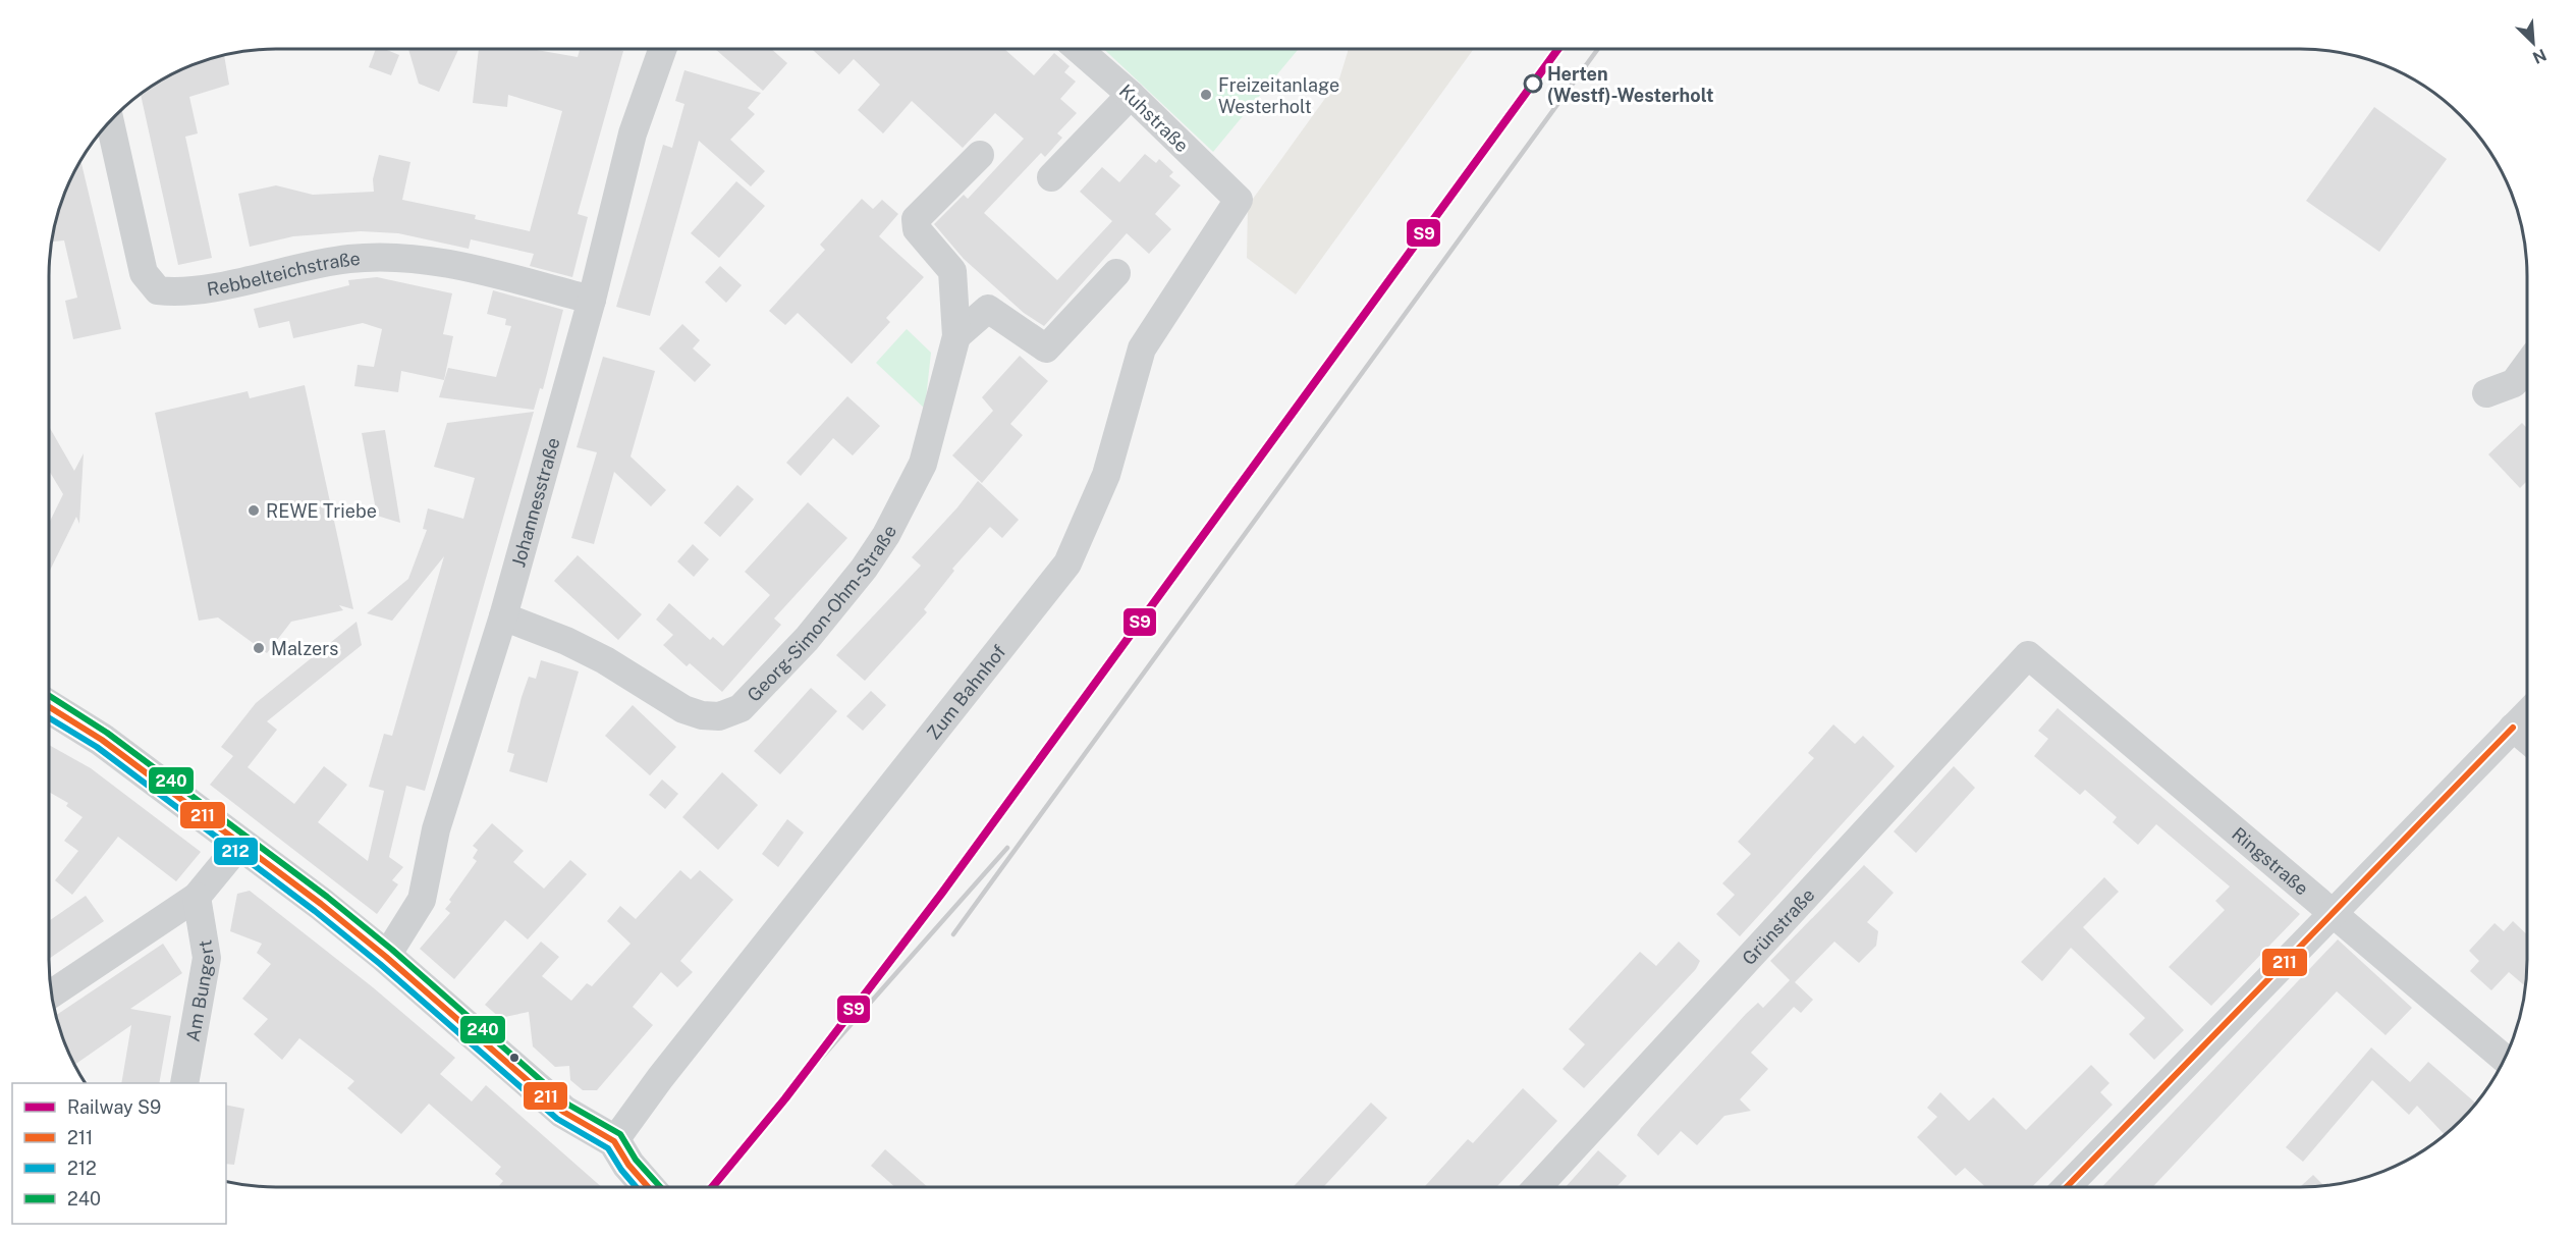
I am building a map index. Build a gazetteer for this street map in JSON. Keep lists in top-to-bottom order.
{
  "streets": {
    "street": [
      "Kuhstraße",
      "Rebbelteichstraße",
      "Johannesstraße",
      "Georg-Simon-Ohm-Straße",
      "Zum Bahnhof",
      "Ringstraße",
      "Grünstraße",
      "Am Bungert"
    ]
  },
  "crossings": [
    ["Kuhstraße", "Zum Bahnhof"],
    ["Rebbelteichstraße", "Johannesstraße"],
    ["Johannesstraße", "Georg-Simon-Ohm-Straße"],
    ["Ringstraße", "Grünstraße"]
  ],
  "places": [
    "Herten (Westf)-Westerholt",
    "Freizeitanlage Westerholt",
    "REWE Triebe",
    "Malzers"
  ],
  "lines": [
    "rail line S9",
    "transit line 240",
    "transit line 211",
    "transit line 212"
  ],
  "legend": [
    "Railway S9",
    "211",
    "212",
    "240"
  ],
  "north": "bottom right"
}
